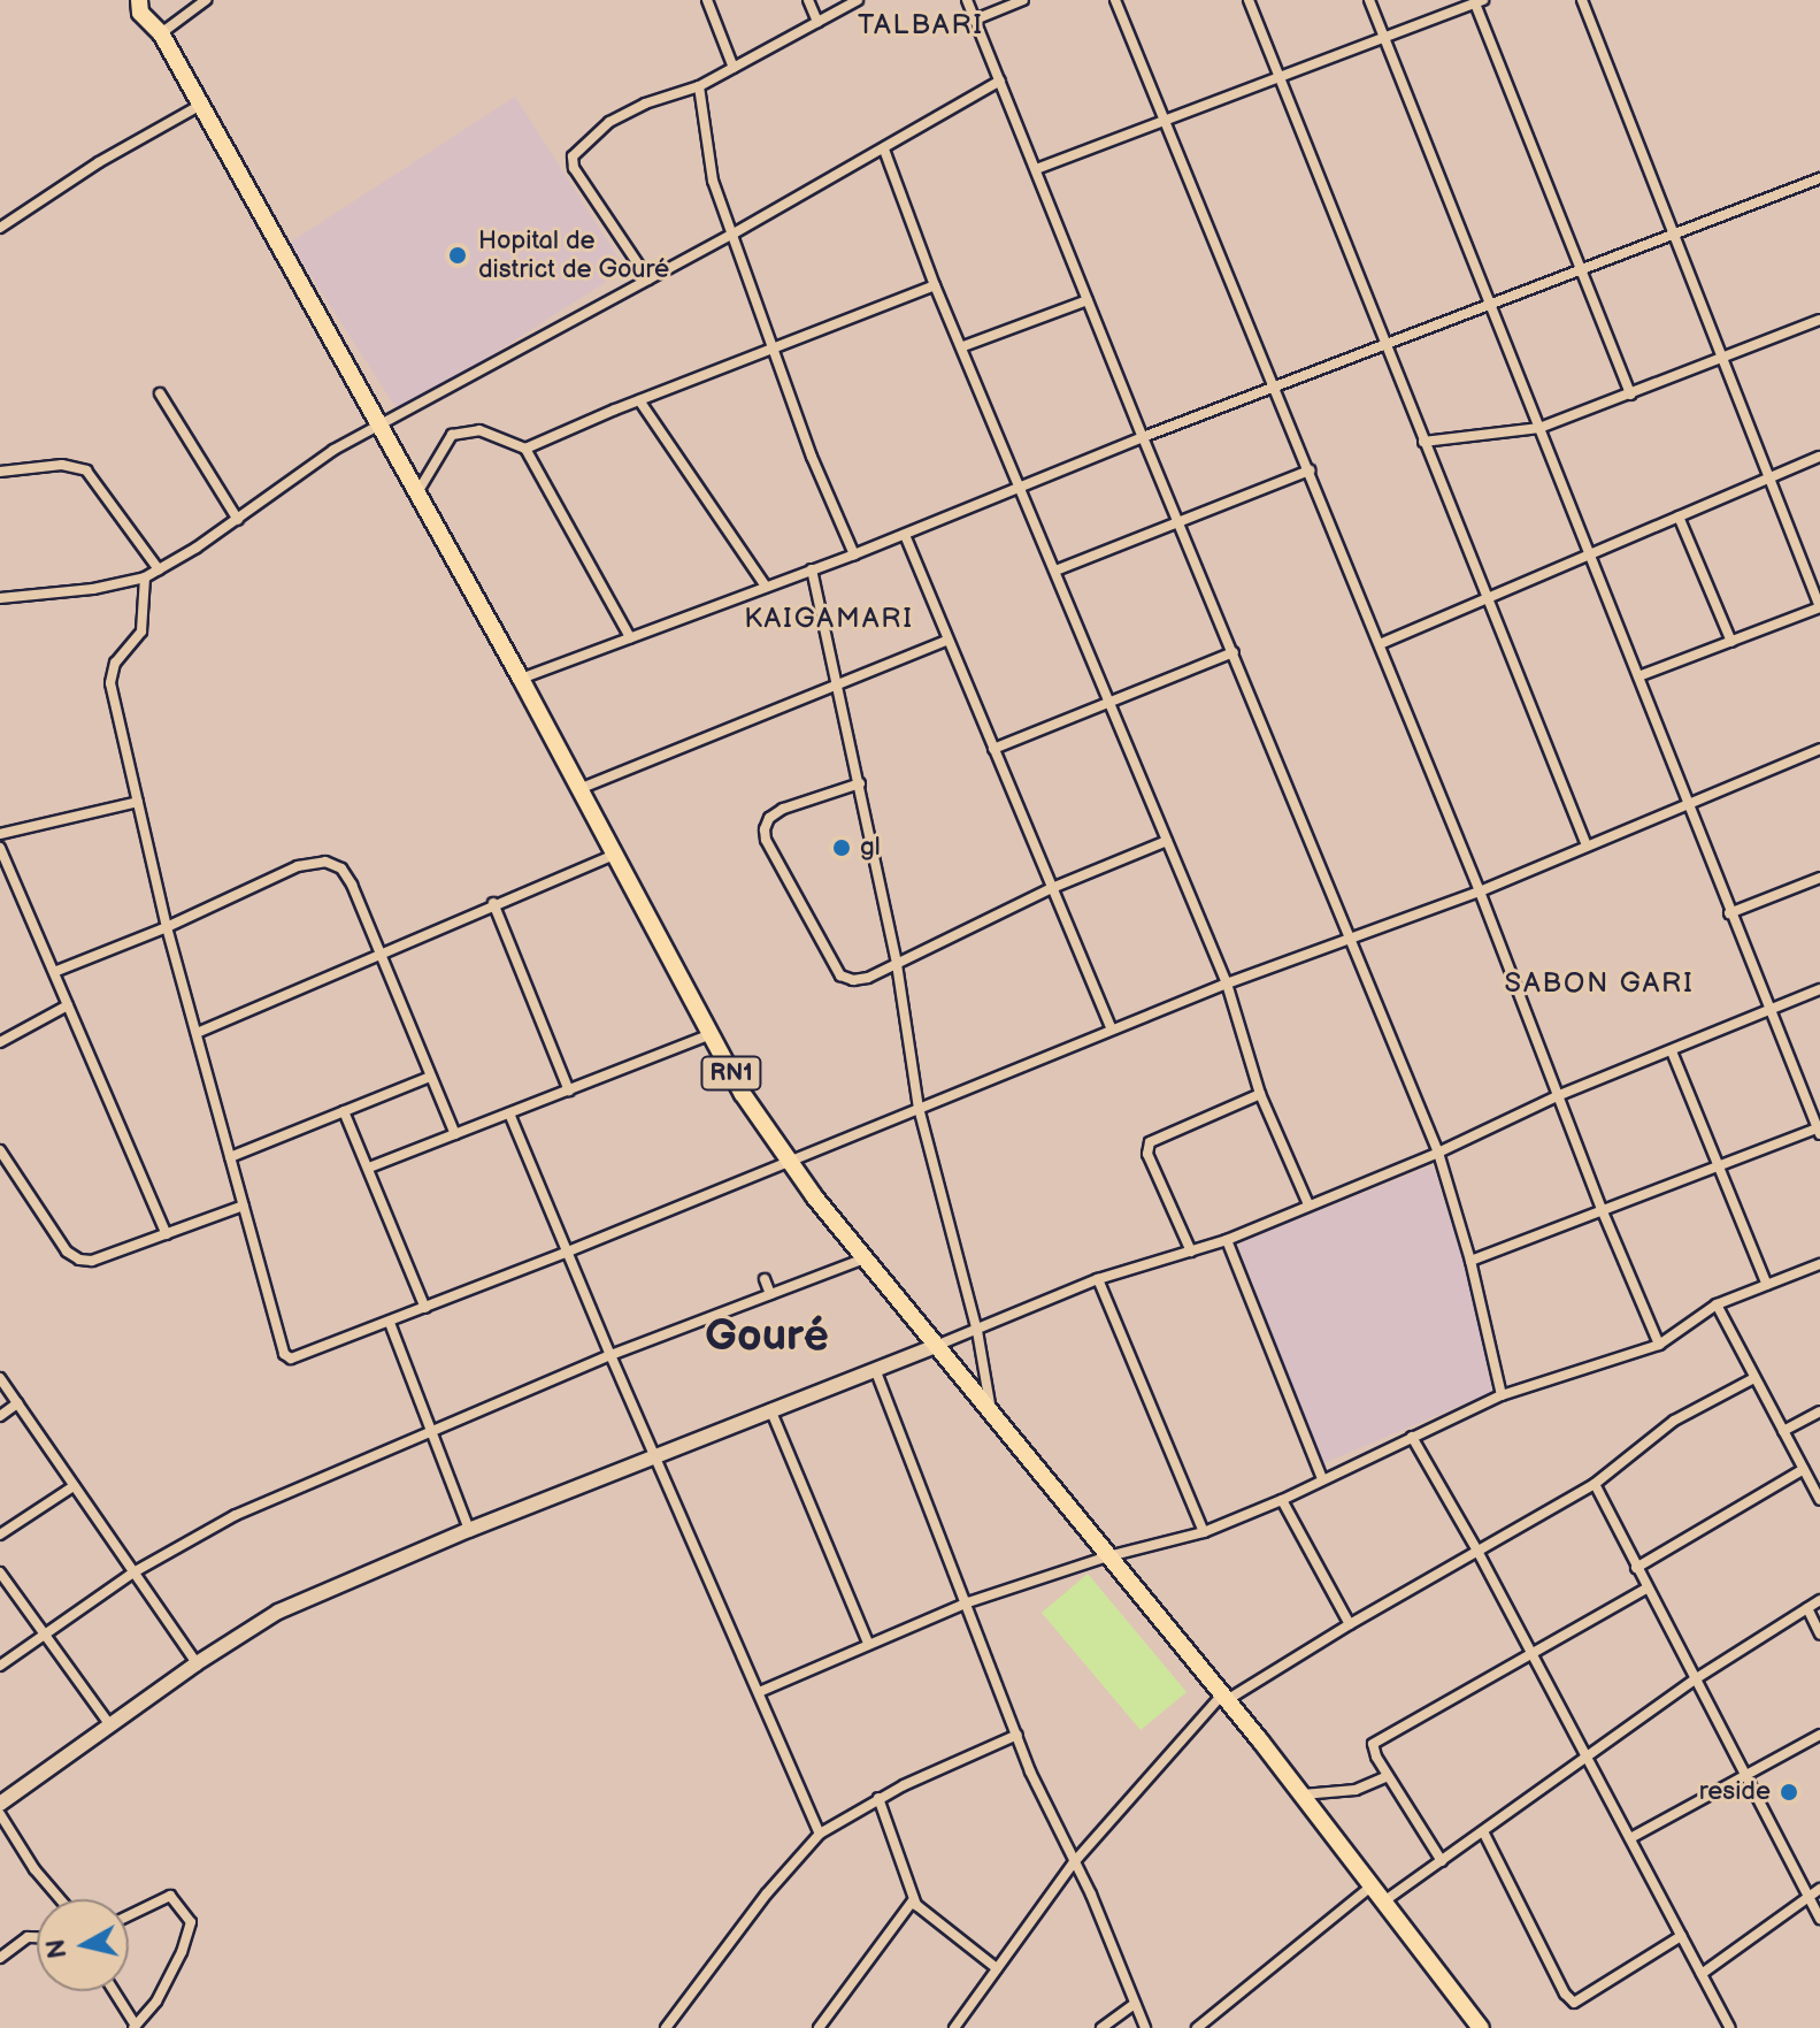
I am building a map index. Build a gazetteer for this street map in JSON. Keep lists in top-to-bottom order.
{
  "streets": {
    "highway": ["RN1"]
  },
  "districts": [
    "TALBARI",
    "KAIGAMARI",
    "SABON GARI",
    "Gouré"
  ],
  "places": ["Hopital de district de Gouré", "gl", "reside"],
  "north": "left"
}
